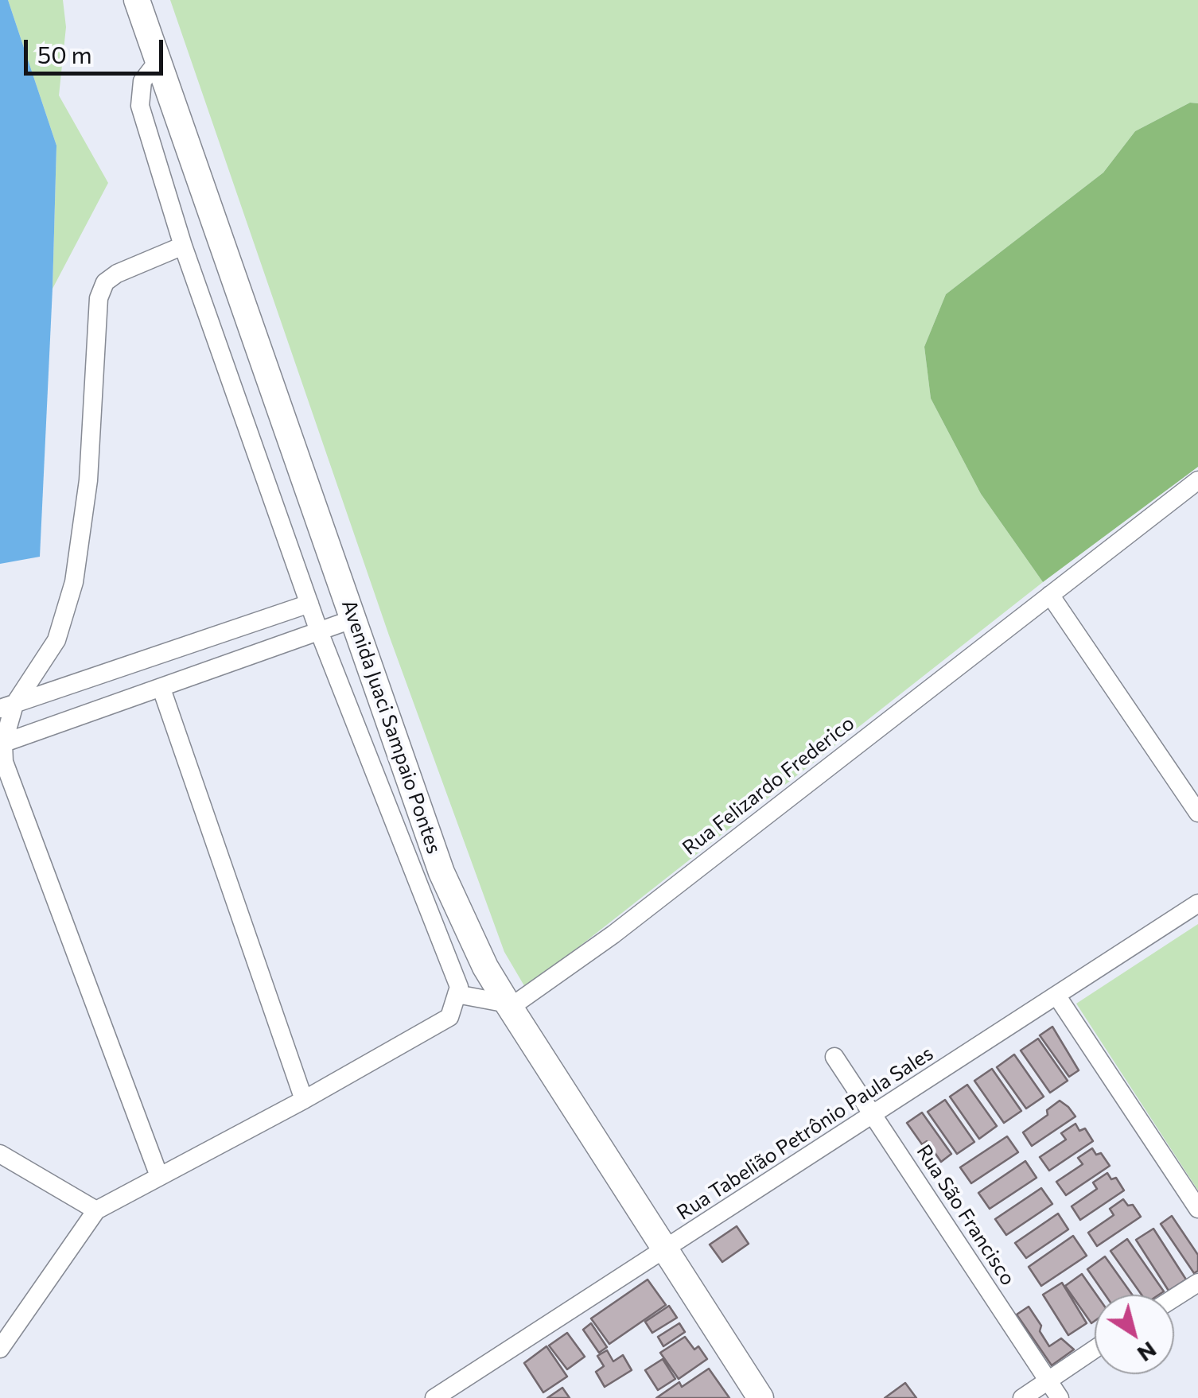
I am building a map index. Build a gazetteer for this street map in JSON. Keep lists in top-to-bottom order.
{
  "streets": {
    "main road": ["Avenida Juaci Sampaio Pontes"],
    "street": ["Rua Felizardo Frederico", "Rua Tabelião Petrônio Paula Sales", "Rua São Francisco"]
  },
  "crossings": [
    ["Avenida Juaci Sampaio Pontes", "Rua Felizardo Frederico"],
    ["Avenida Juaci Sampaio Pontes", "Rua Tabelião Petrônio Paula Sales"],
    ["Rua Tabelião Petrônio Paula Sales", "Rua São Francisco"]
  ],
  "scale_bar": "50 m",
  "north": "bottom right"
}
